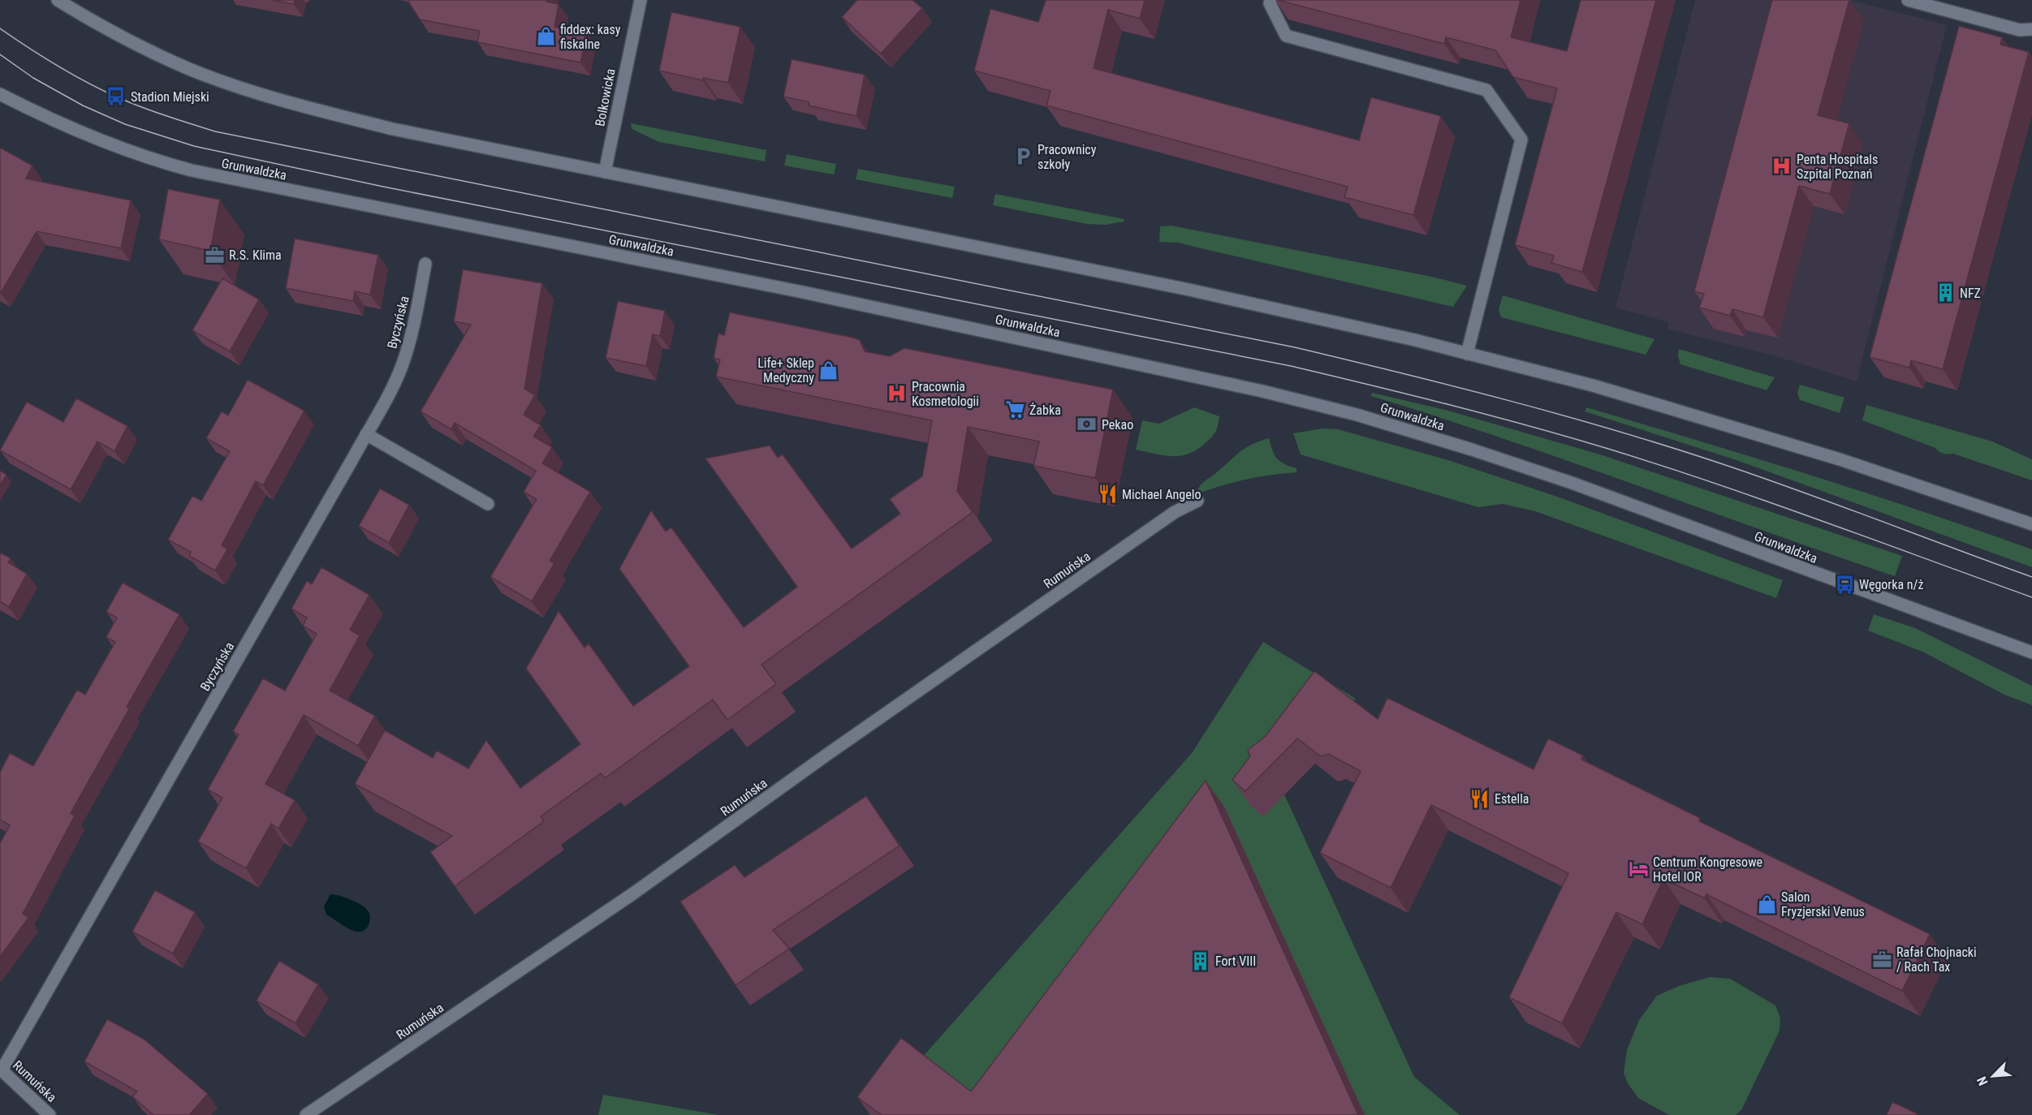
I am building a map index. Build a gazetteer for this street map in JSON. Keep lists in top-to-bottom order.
{
  "streets": {
    "street": [
      "Bolkowicka",
      "Grunwaldzka",
      "Byczyńska",
      "Rumuńska"
    ]
  },
  "crossings": [
    ["Byczyńska", "Rumuńska"]
  ],
  "places": {
    "shop": ["fiddex: kasy fiskalne", "Life+ Sklep Medyczny", "Salon Fryzjerski Venus"],
    "bus stop": ["Stadion Miejski", "Węgorka n/ż"],
    "parking": ["Pracownicy szkoły"],
    "hospital": ["Penta Hospitals Szpital Poznań", "Pracownia Kosmetologii"],
    "office": ["R.S. Klima", "Rafał Chojnacki / Rach Tax"],
    "building": ["NFZ", "Fort VIII"],
    "supermarket": ["Żabka"],
    "bank": ["Pekao"],
    "restaurant": ["Michael Angelo", "Estella"],
    "hotel": ["Centrum Kongresowe Hotel IOR"]
  },
  "north": "bottom left"
}
